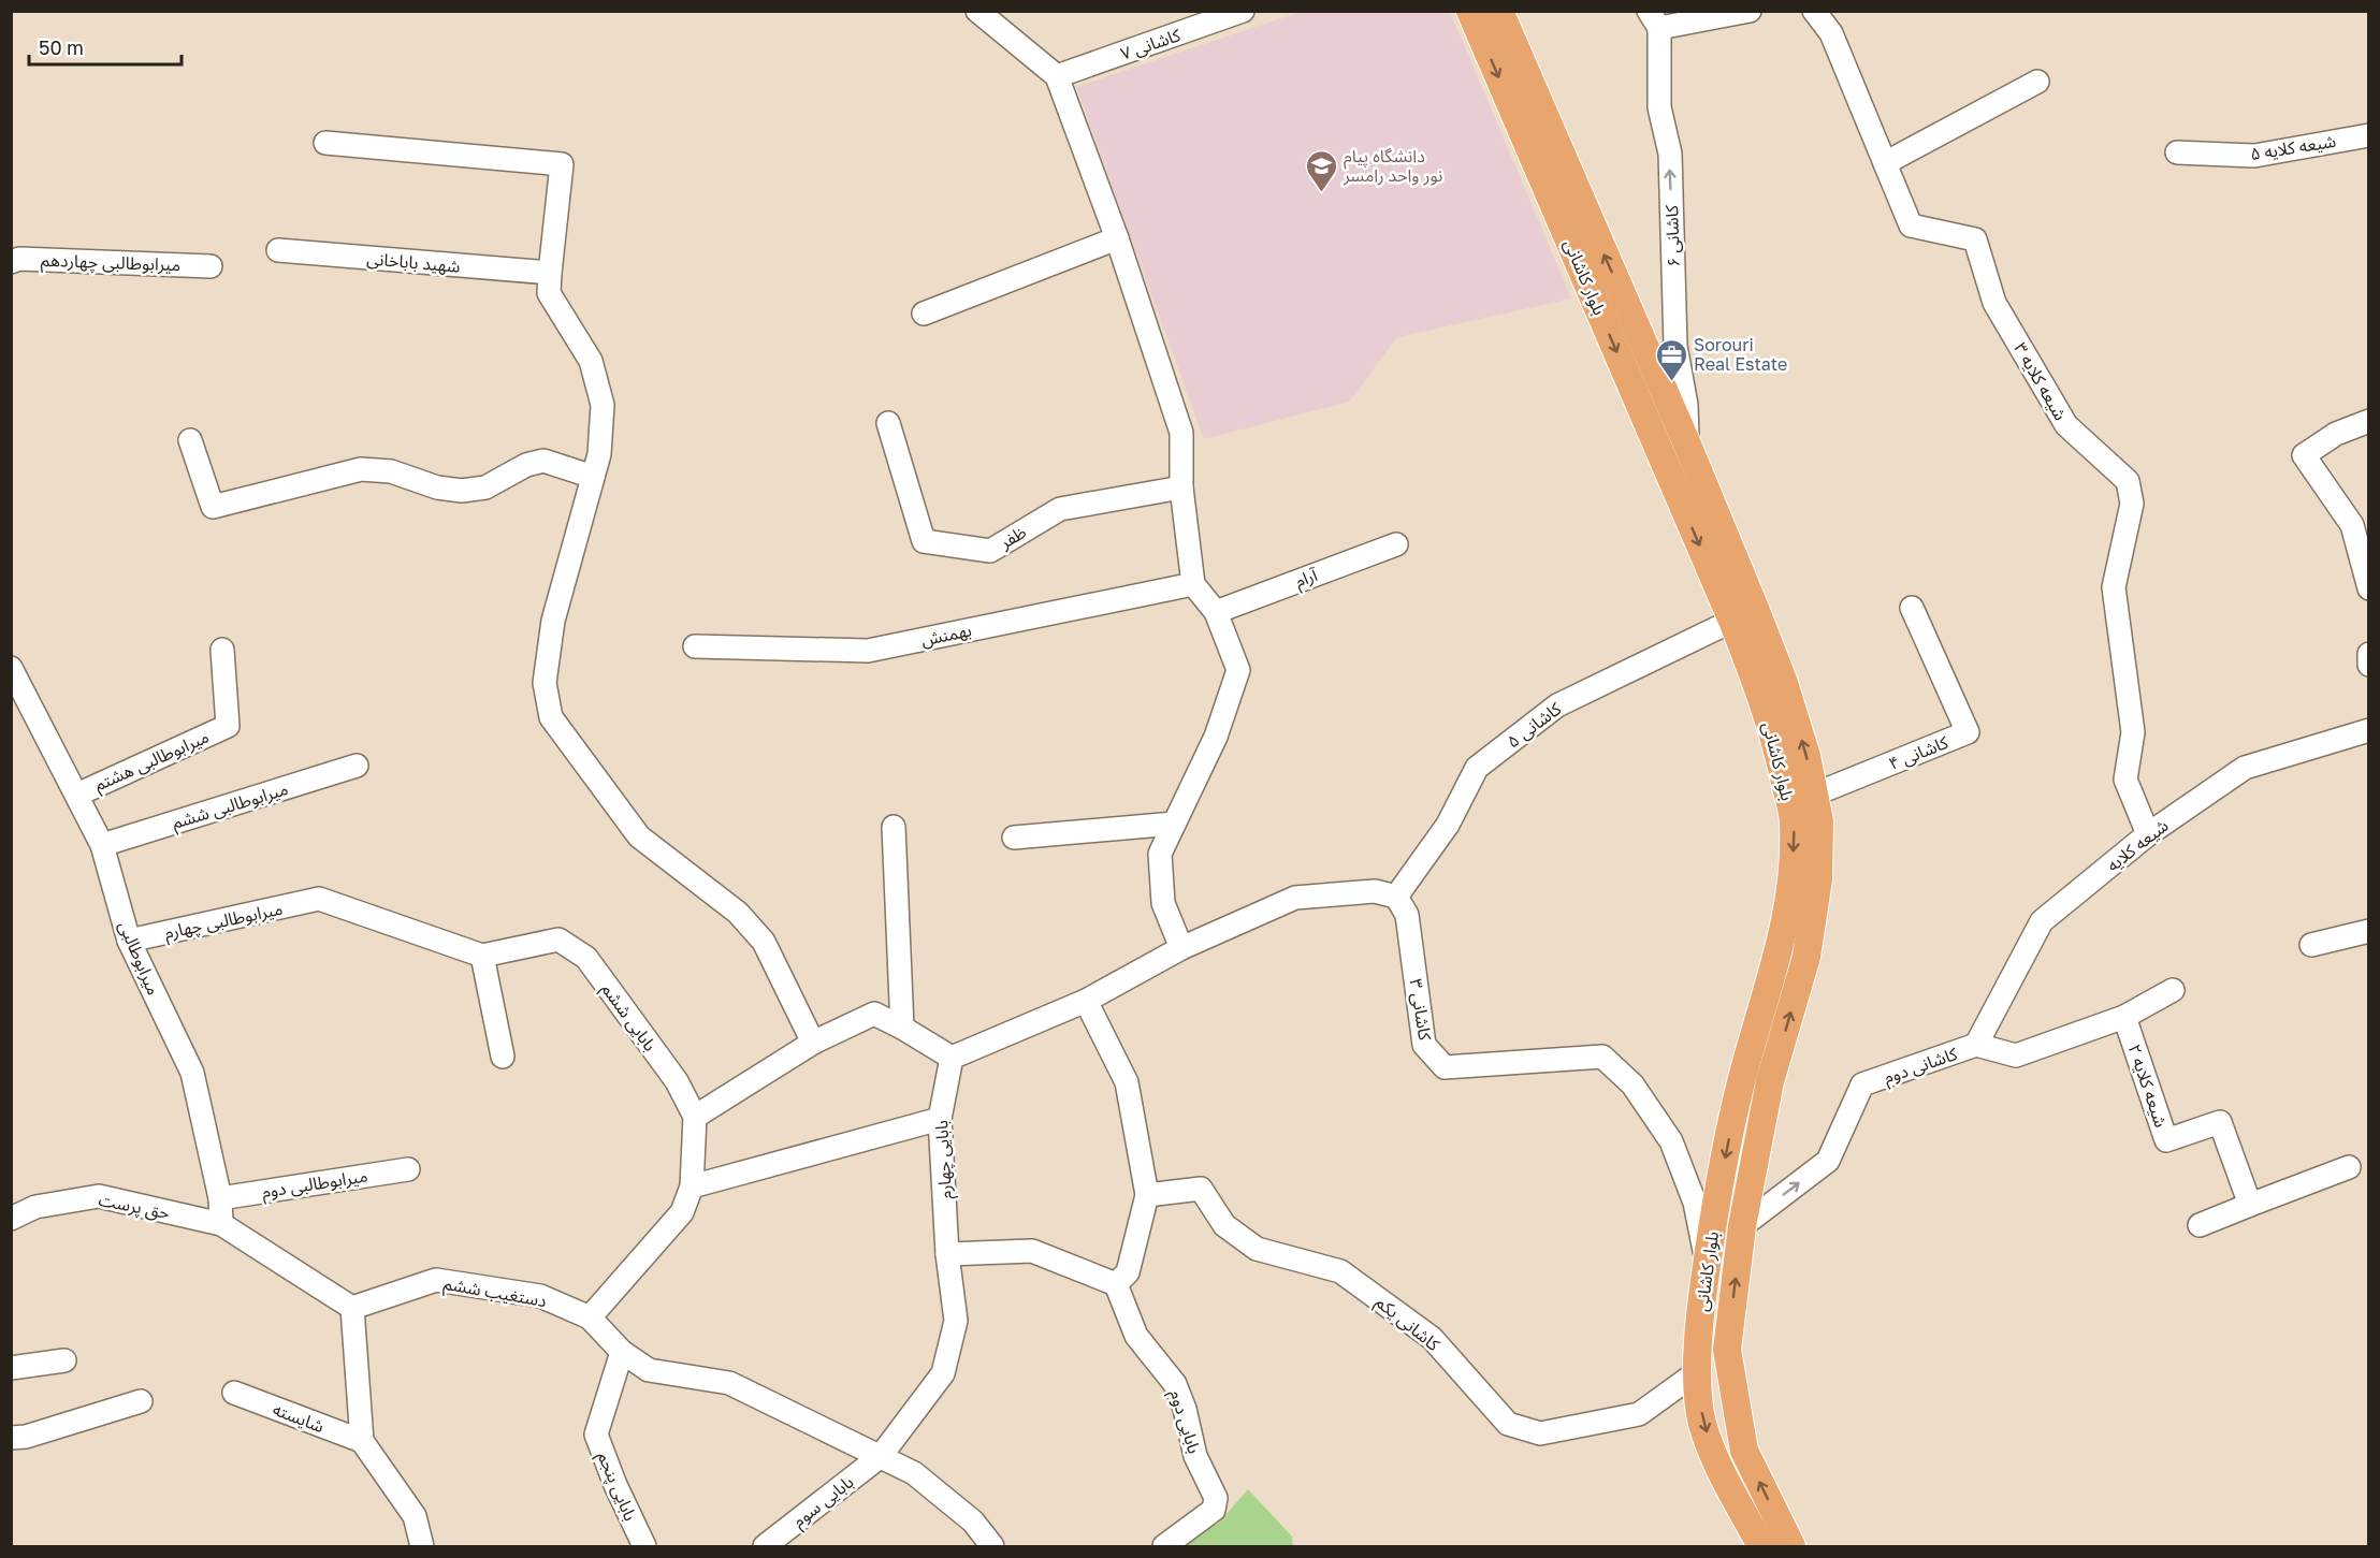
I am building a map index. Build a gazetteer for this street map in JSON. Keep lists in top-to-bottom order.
{
  "streets": {
    "main road": ["بلوار کاشانی"],
    "street": [
      "کاشانی ۷",
      "شیعه کلایه ۵",
      "کاشانی ۶",
      "میرابوطالبی چهاردهم",
      "شهید باباخانی",
      "شیعه کلایه ۳",
      "ظفر",
      "آرام",
      "بهمنش",
      "کاشانی ۵",
      "کاشانی ۴",
      "میرابوطالبی هشتم",
      "میرابوطالبی ششم",
      "شیعه کلایه",
      "میرابوطالبی چهارم",
      "میرابوطالبی",
      "کاشانی ۳",
      "بابایی ششم",
      "کاشانی دوم",
      "شیعه کلایه ۲",
      "بابایی چهارم",
      "میرابوطالبی دوم",
      "حق پرست",
      "دستغیب ششم",
      "کاشانی یکم",
      "شایسته",
      "بابایی دوم",
      "بابایی پنجم",
      "بابایی سوم"
    ]
  },
  "crossings": [
    ["کاشانی ۶", "بلوار کاشانی"],
    ["بلوار کاشانی", "کاشانی ۵"],
    ["بلوار کاشانی", "کاشانی ۴"],
    ["بلوار کاشانی", "کاشانی ۳"],
    ["بلوار کاشانی", "کاشانی دوم"],
    ["بلوار کاشانی", "کاشانی یکم"],
    ["شیعه کلایه ۳", "شیعه کلایه"],
    ["کاشانی ۵", "کاشانی ۳"],
    ["میرابوطالبی هشتم", "میرابوطالبی"],
    ["میرابوطالبی ششم", "میرابوطالبی"],
    ["شیعه کلایه", "کاشانی دوم"],
    ["میرابوطالبی چهارم", "میرابوطالبی"],
    ["میرابوطالبی چهارم", "بابایی ششم"],
    ["میرابوطالبی", "میرابوطالبی دوم"],
    ["میرابوطالبی", "حق پرست"],
    ["بابایی ششم", "دستغیب ششم"],
    ["بابایی چهارم", "دستغیب ششم"],
    ["بابایی چهارم", "بابایی سوم"],
    ["دستغیب ششم", "بابایی پنجم"],
    ["دستغیب ششم", "بابایی سوم"]
  ],
  "one_way": ["کاشانی ۶", "کاشانی دوم"],
  "places": {
    "school or university": ["دانشگاه پیام نور واحد رامسر"],
    "office": ["Sorouri Real Estate"]
  },
  "scale_bar": "50 m"
}
